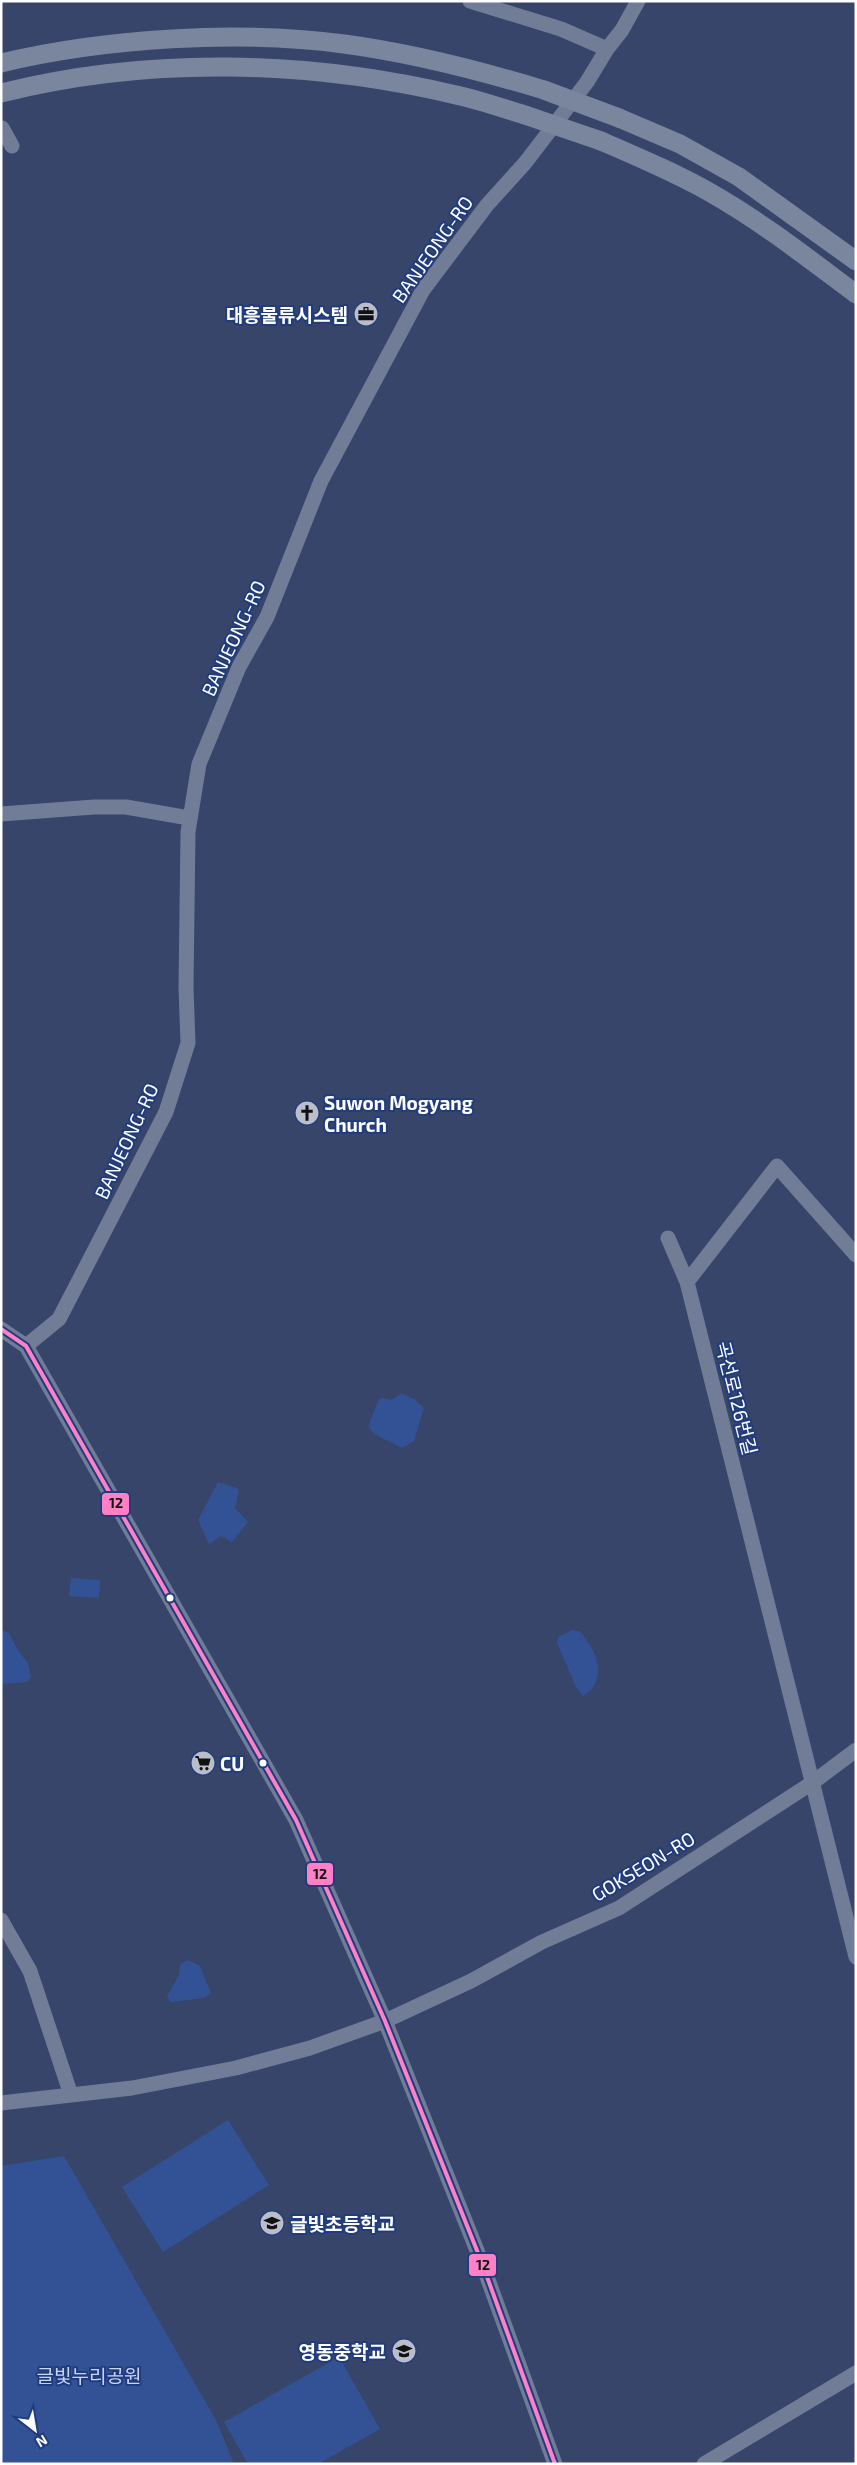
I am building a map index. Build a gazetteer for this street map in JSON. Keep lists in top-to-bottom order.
{
  "streets": {
    "street": ["BANJEONG-RO", "곡선로126번길", "GOKSEON-RO"]
  },
  "crossings": [
    ["곡선로126번길", "GOKSEON-RO"]
  ],
  "parks": ["글빛누리공원"],
  "places": {
    "office": ["대흥물류시스템"],
    "church": ["Suwon Mogyang Church"],
    "supermarket": ["CU"],
    "school or university": ["글빛초등학교", "영동중학교"]
  },
  "lines": ["transit line 12"],
  "north": "bottom right"
}
